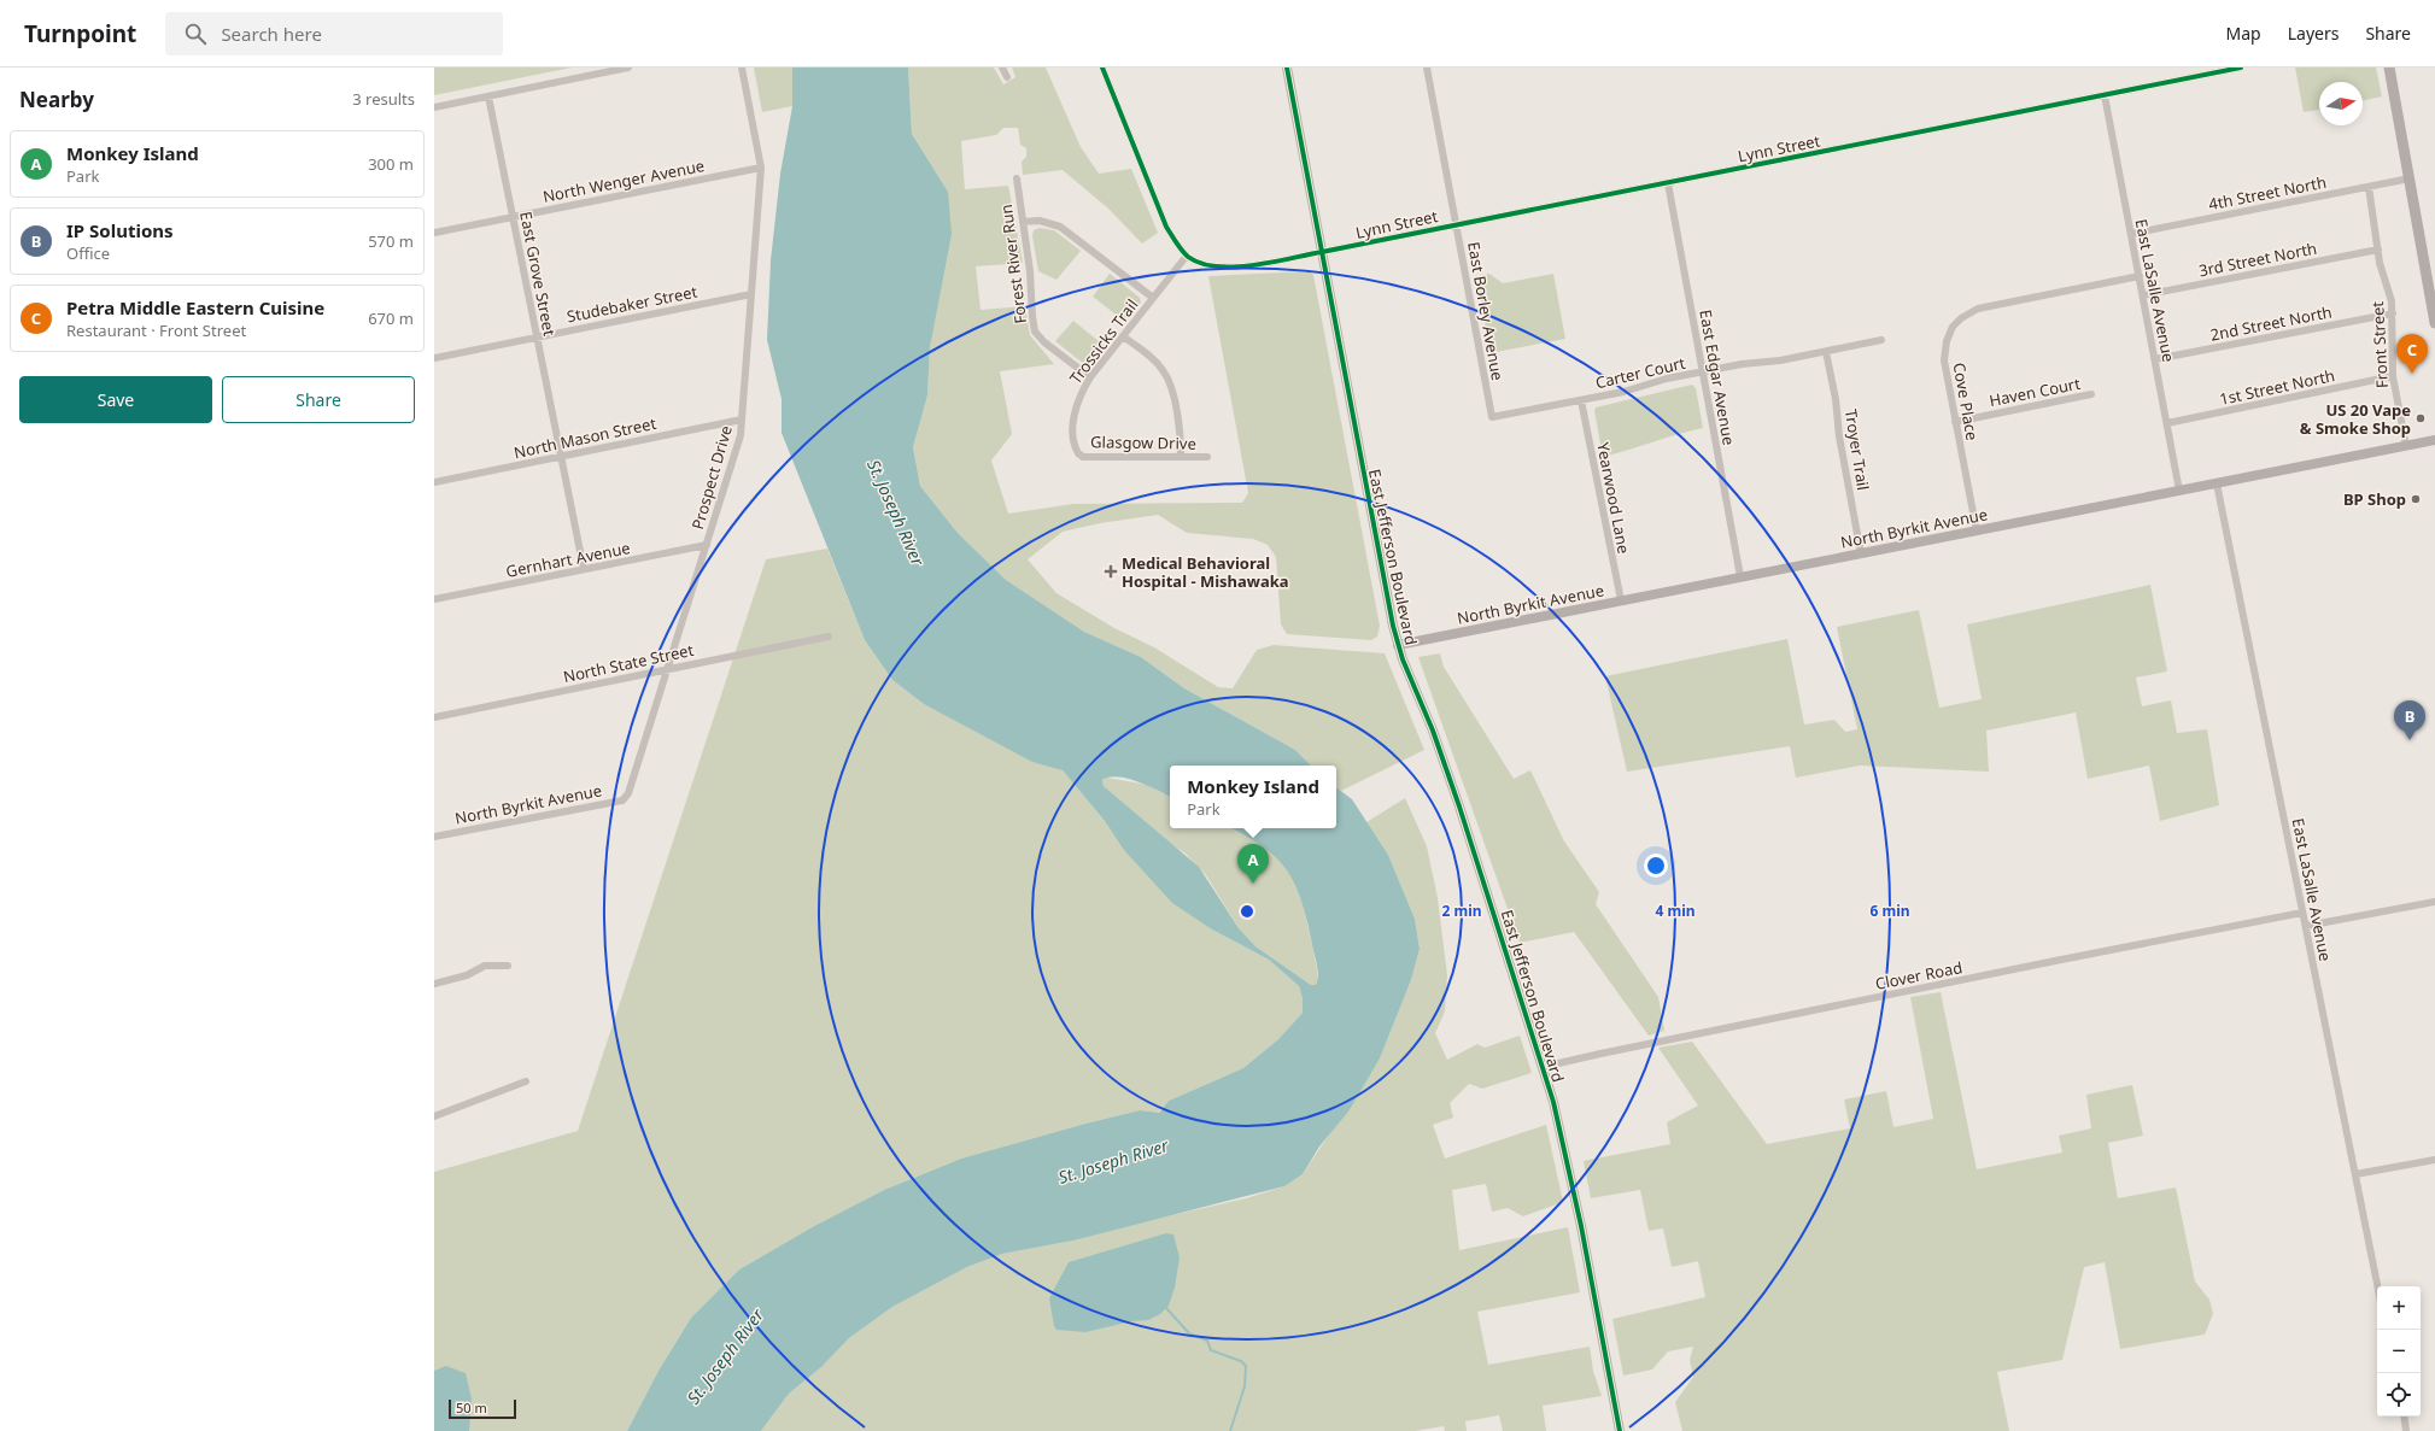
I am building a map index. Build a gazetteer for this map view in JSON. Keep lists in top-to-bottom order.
{
  "streets": {
    "street": [
      "Lynn Street",
      "North Wenger Avenue",
      "4th Street North",
      "3rd Street North",
      "Forest River Run",
      "East Grove Street",
      "East LaSalle Avenue",
      "Studebaker Street",
      "East Borley Avenue",
      "2nd Street North",
      "Trossicks Trail",
      "Front Street",
      "Carter Court",
      "East Edgar Avenue",
      "1st Street North",
      "Haven Court",
      "Cove Place",
      "North Mason Street",
      "Glasgow Drive",
      "Troyer Trail",
      "Prospect Drive",
      "Yearwood Lane",
      "North Byrkit Avenue",
      "East Jefferson Boulevard",
      "Gernhart Avenue",
      "North State Street",
      "Clover Road"
    ]
  },
  "crossings": [
    ["Lynn Street", "East LaSalle Avenue"],
    ["Lynn Street", "East Borley Avenue"],
    ["Lynn Street", "Trossicks Trail"],
    ["Lynn Street", "East Edgar Avenue"],
    ["Lynn Street", "East Jefferson Boulevard"],
    ["North Wenger Avenue", "East Grove Street"],
    ["North Wenger Avenue", "Prospect Drive"],
    ["4th Street North", "East LaSalle Avenue"],
    ["4th Street North", "Front Street"],
    ["3rd Street North", "East LaSalle Avenue"],
    ["3rd Street North", "Front Street"],
    ["Forest River Run", "Trossicks Trail"],
    ["East Grove Street", "Studebaker Street"],
    ["East Grove Street", "North Mason Street"],
    ["East Grove Street", "Gernhart Avenue"],
    ["East LaSalle Avenue", "2nd Street North"],
    ["East LaSalle Avenue", "1st Street North"],
    ["East LaSalle Avenue", "Cove Place"],
    ["East LaSalle Avenue", "North Byrkit Avenue"],
    ["East LaSalle Avenue", "Clover Road"],
    ["Studebaker Street", "Prospect Drive"],
    ["East Borley Avenue", "Carter Court"],
    ["2nd Street North", "Front Street"],
    ["Trossicks Trail", "Glasgow Drive"],
    ["Front Street", "1st Street North"],
    ["Front Street", "North Byrkit Avenue"],
    ["Carter Court", "East Edgar Avenue"],
    ["Carter Court", "Troyer Trail"],
    ["Carter Court", "Yearwood Lane"],
    ["East Edgar Avenue", "North Byrkit Avenue"],
    ["Haven Court", "Cove Place"],
    ["Cove Place", "North Byrkit Avenue"],
    ["North Mason Street", "Prospect Drive"],
    ["Troyer Trail", "North Byrkit Avenue"],
    ["Prospect Drive", "North Byrkit Avenue"],
    ["Prospect Drive", "Gernhart Avenue"],
    ["Prospect Drive", "North State Street"],
    ["Yearwood Lane", "North Byrkit Avenue"],
    ["North Byrkit Avenue", "East Jefferson Boulevard"],
    ["East Jefferson Boulevard", "Clover Road"]
  ],
  "water": ["St. Joseph River"],
  "places": {
    "other": ["US 20 Vape & Smoke Shop", "BP Shop"],
    "health": ["Medical Behavioral Hospital - Mishawaka"]
  },
  "scale_bar": "50 m",
  "north": "right",
  "page": {
    "header": "Turnpoint",
    "search": "Search here",
    "nav": ["Map", "Layers", "Share"],
    "heading": ["Nearby", "3 results"],
    "list": [
      {
        "mark": "A",
        "name": "Monkey Island",
        "note": "Park",
        "value": "300 m"
      },
      {
        "mark": "B",
        "name": "IP Solutions",
        "note": "Office",
        "value": "570 m"
      },
      {
        "mark": "C",
        "name": "Petra Middle Eastern Cuisine",
        "note": "Restaurant · Front Street",
        "value": "670 m"
      }
    ],
    "pins": ["C", "B", "A"],
    "buttons": ["Save", "Share"],
    "popup": ["Monkey Island", "Park"],
    "map_buttons": ["+", "−"],
    "scale": "50 m"
  },
  "rings": ["2 min", "4 min", "6 min"]
}
